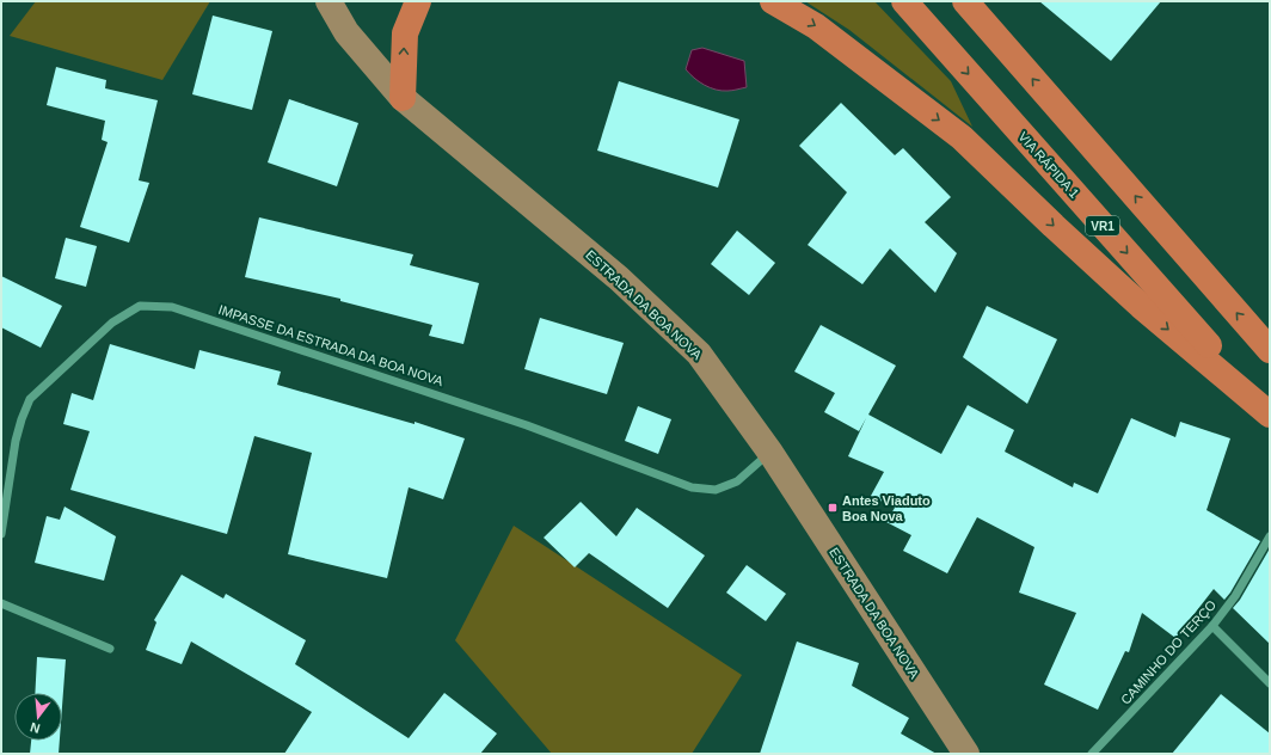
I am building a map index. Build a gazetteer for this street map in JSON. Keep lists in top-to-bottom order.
{
  "streets": {
    "highway": ["VIA RÁPIDA 1", "VR1"],
    "main road": ["ESTRADA DA BOA NOVA"],
    "street": ["IMPASSE DA ESTRADA DA BOA NOVA", "CAMINHO DO TERÇO"]
  },
  "crossings": [
    ["ESTRADA DA BOA NOVA", "IMPASSE DA ESTRADA DA BOA NOVA"]
  ],
  "places": {
    "transit": ["Antes Viaduto Boa Nova"]
  },
  "north": "bottom"
}
